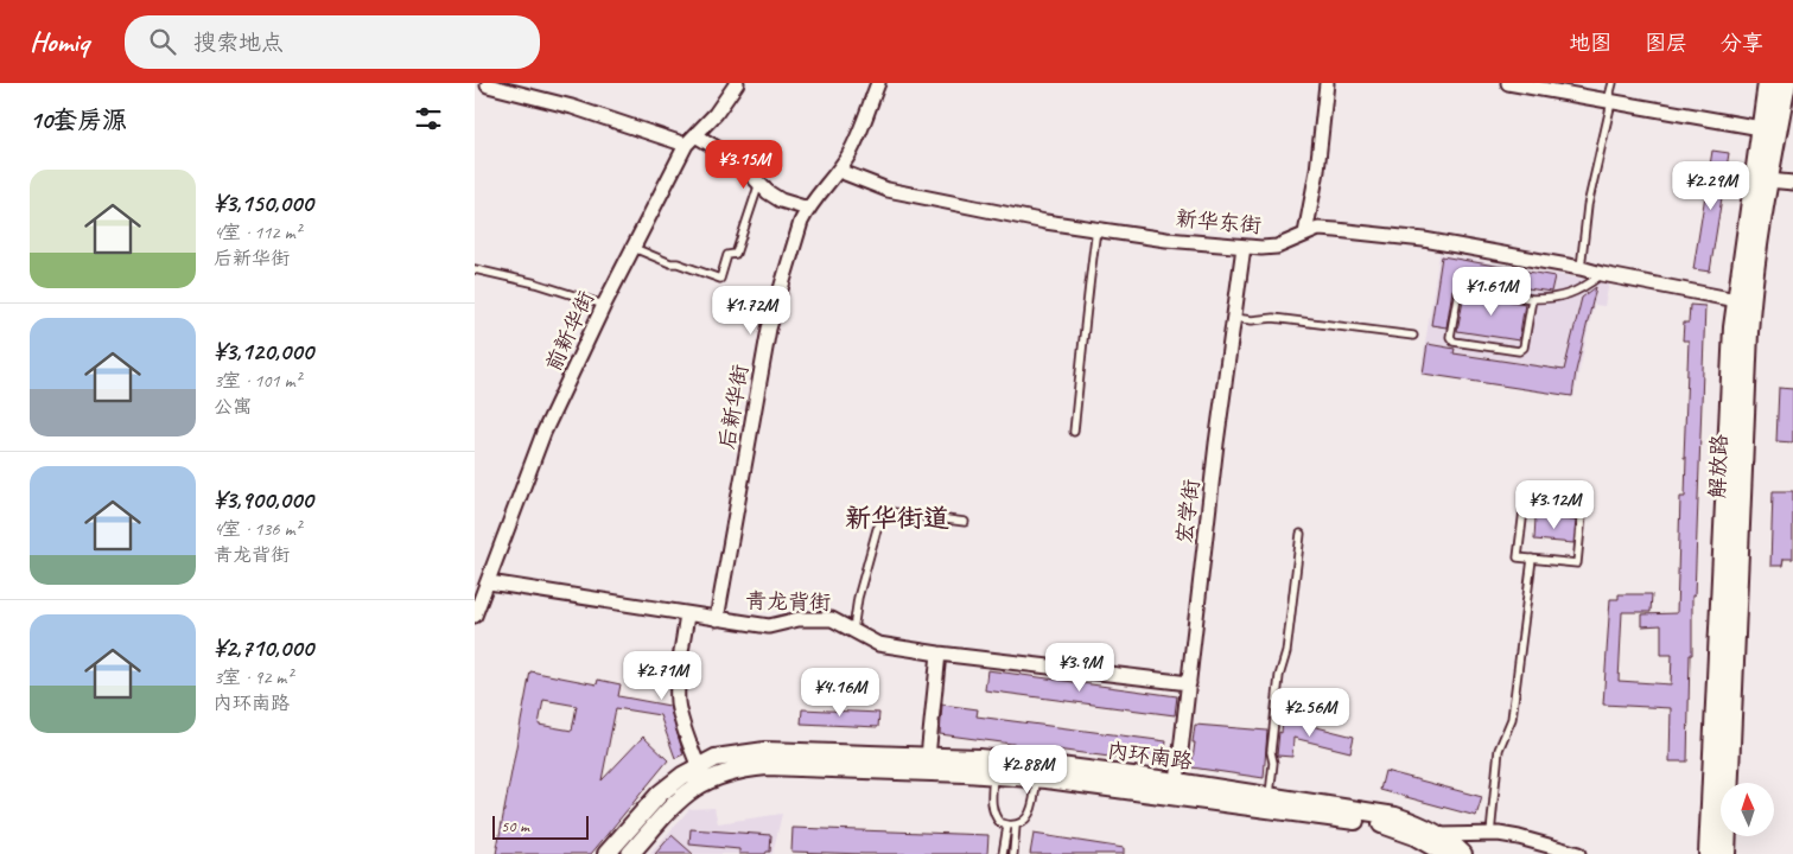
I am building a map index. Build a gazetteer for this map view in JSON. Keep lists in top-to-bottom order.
{
  "streets": {
    "main road": ["解放路"],
    "street": [
      "新华东街",
      "前新华街",
      "后新华街",
      "宏学街",
      "青龙背街",
      "内环南路"
    ]
  },
  "crossings": [
    ["新华东街", "后新华街"],
    ["新华东街", "解放路"],
    ["新华东街", "宏学街"],
    ["前新华街", "青龙背街"],
    ["后新华街", "青龙背街"],
    ["宏学街", "青龙背街"],
    ["宏学街", "内环南路"]
  ],
  "districts": ["新华街道"],
  "scale_bar": "50 m",
  "north": "top",
  "page": {
    "header": "Homiq",
    "search": "搜索地点",
    "nav": ["地图", "图层", "分享"],
    "heading": "10套房源",
    "price": [
      "¥3.15M",
      "¥2.29M",
      "¥1.61M",
      "¥1.72M",
      "¥3.12M",
      "¥3.9M",
      "¥2.71M",
      "¥4.16M",
      "¥2.56M",
      "¥2.88M"
    ],
    "list": [
      {
        "name": "¥3,150,000",
        "note": "4室 · 112 m² · 后新华街"
      },
      {
        "name": "¥3,120,000",
        "note": "3室 · 101 m² · 公寓"
      },
      {
        "name": "¥3,900,000",
        "note": "4室 · 136 m² · 青龙背街"
      },
      {
        "name": "¥2,710,000",
        "note": "3室 · 92 m² · 内环南路"
      }
    ],
    "scale": "50 m"
  }
}
